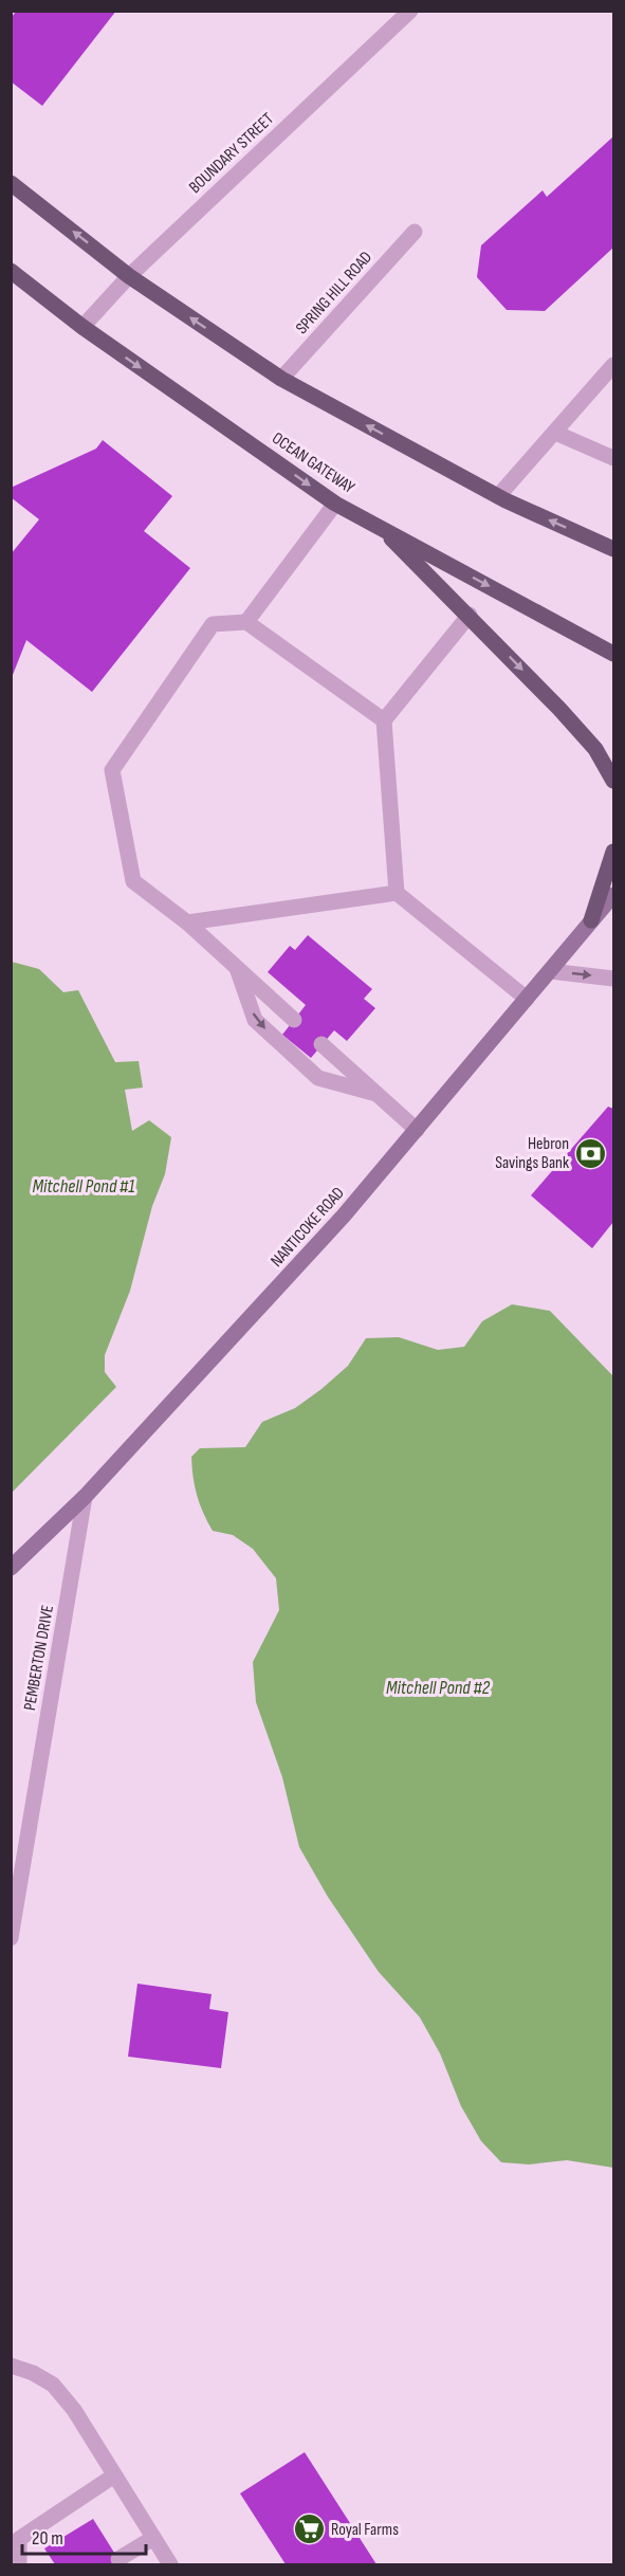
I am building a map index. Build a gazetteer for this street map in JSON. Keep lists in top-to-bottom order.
{
  "streets": {
    "main road": ["OCEAN GATEWAY", "NANTICOKE ROAD"],
    "street": ["BOUNDARY STREET", "SPRING HILL ROAD", "PEMBERTON DRIVE"]
  },
  "crossings": [
    ["BOUNDARY STREET", "OCEAN GATEWAY"],
    ["NANTICOKE ROAD", "PEMBERTON DRIVE"]
  ],
  "water": ["Mitchell Pond #1", "Mitchell Pond #2"],
  "places": {
    "bank": ["Hebron Savings Bank"],
    "supermarket": ["Royal Farms"]
  },
  "scale_bar": "20 m"
}
